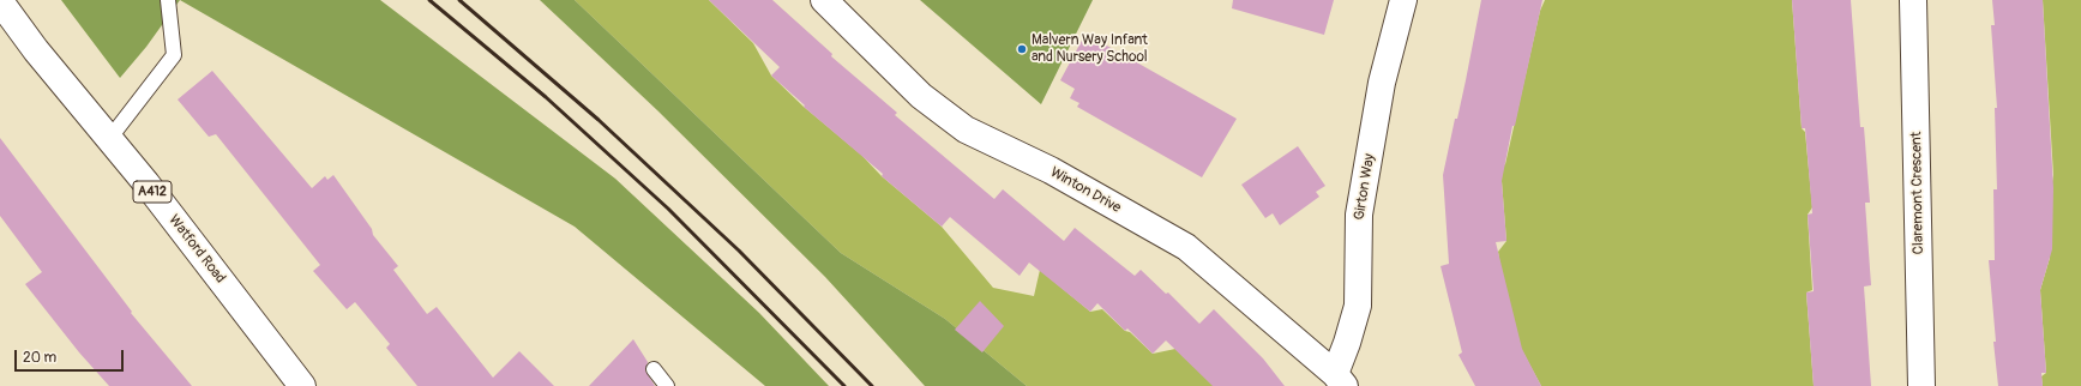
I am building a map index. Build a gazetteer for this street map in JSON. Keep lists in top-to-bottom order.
{
  "streets": {
    "street": [
      "Girton Way",
      "Winton Drive",
      "A412",
      "Claremont Crescent",
      "Watford Road"
    ]
  },
  "crossings": [
    ["Girton Way", "Winton Drive"]
  ],
  "places": ["Malvern Way Infant and Nursery School"],
  "scale_bar": "20 m"
}
